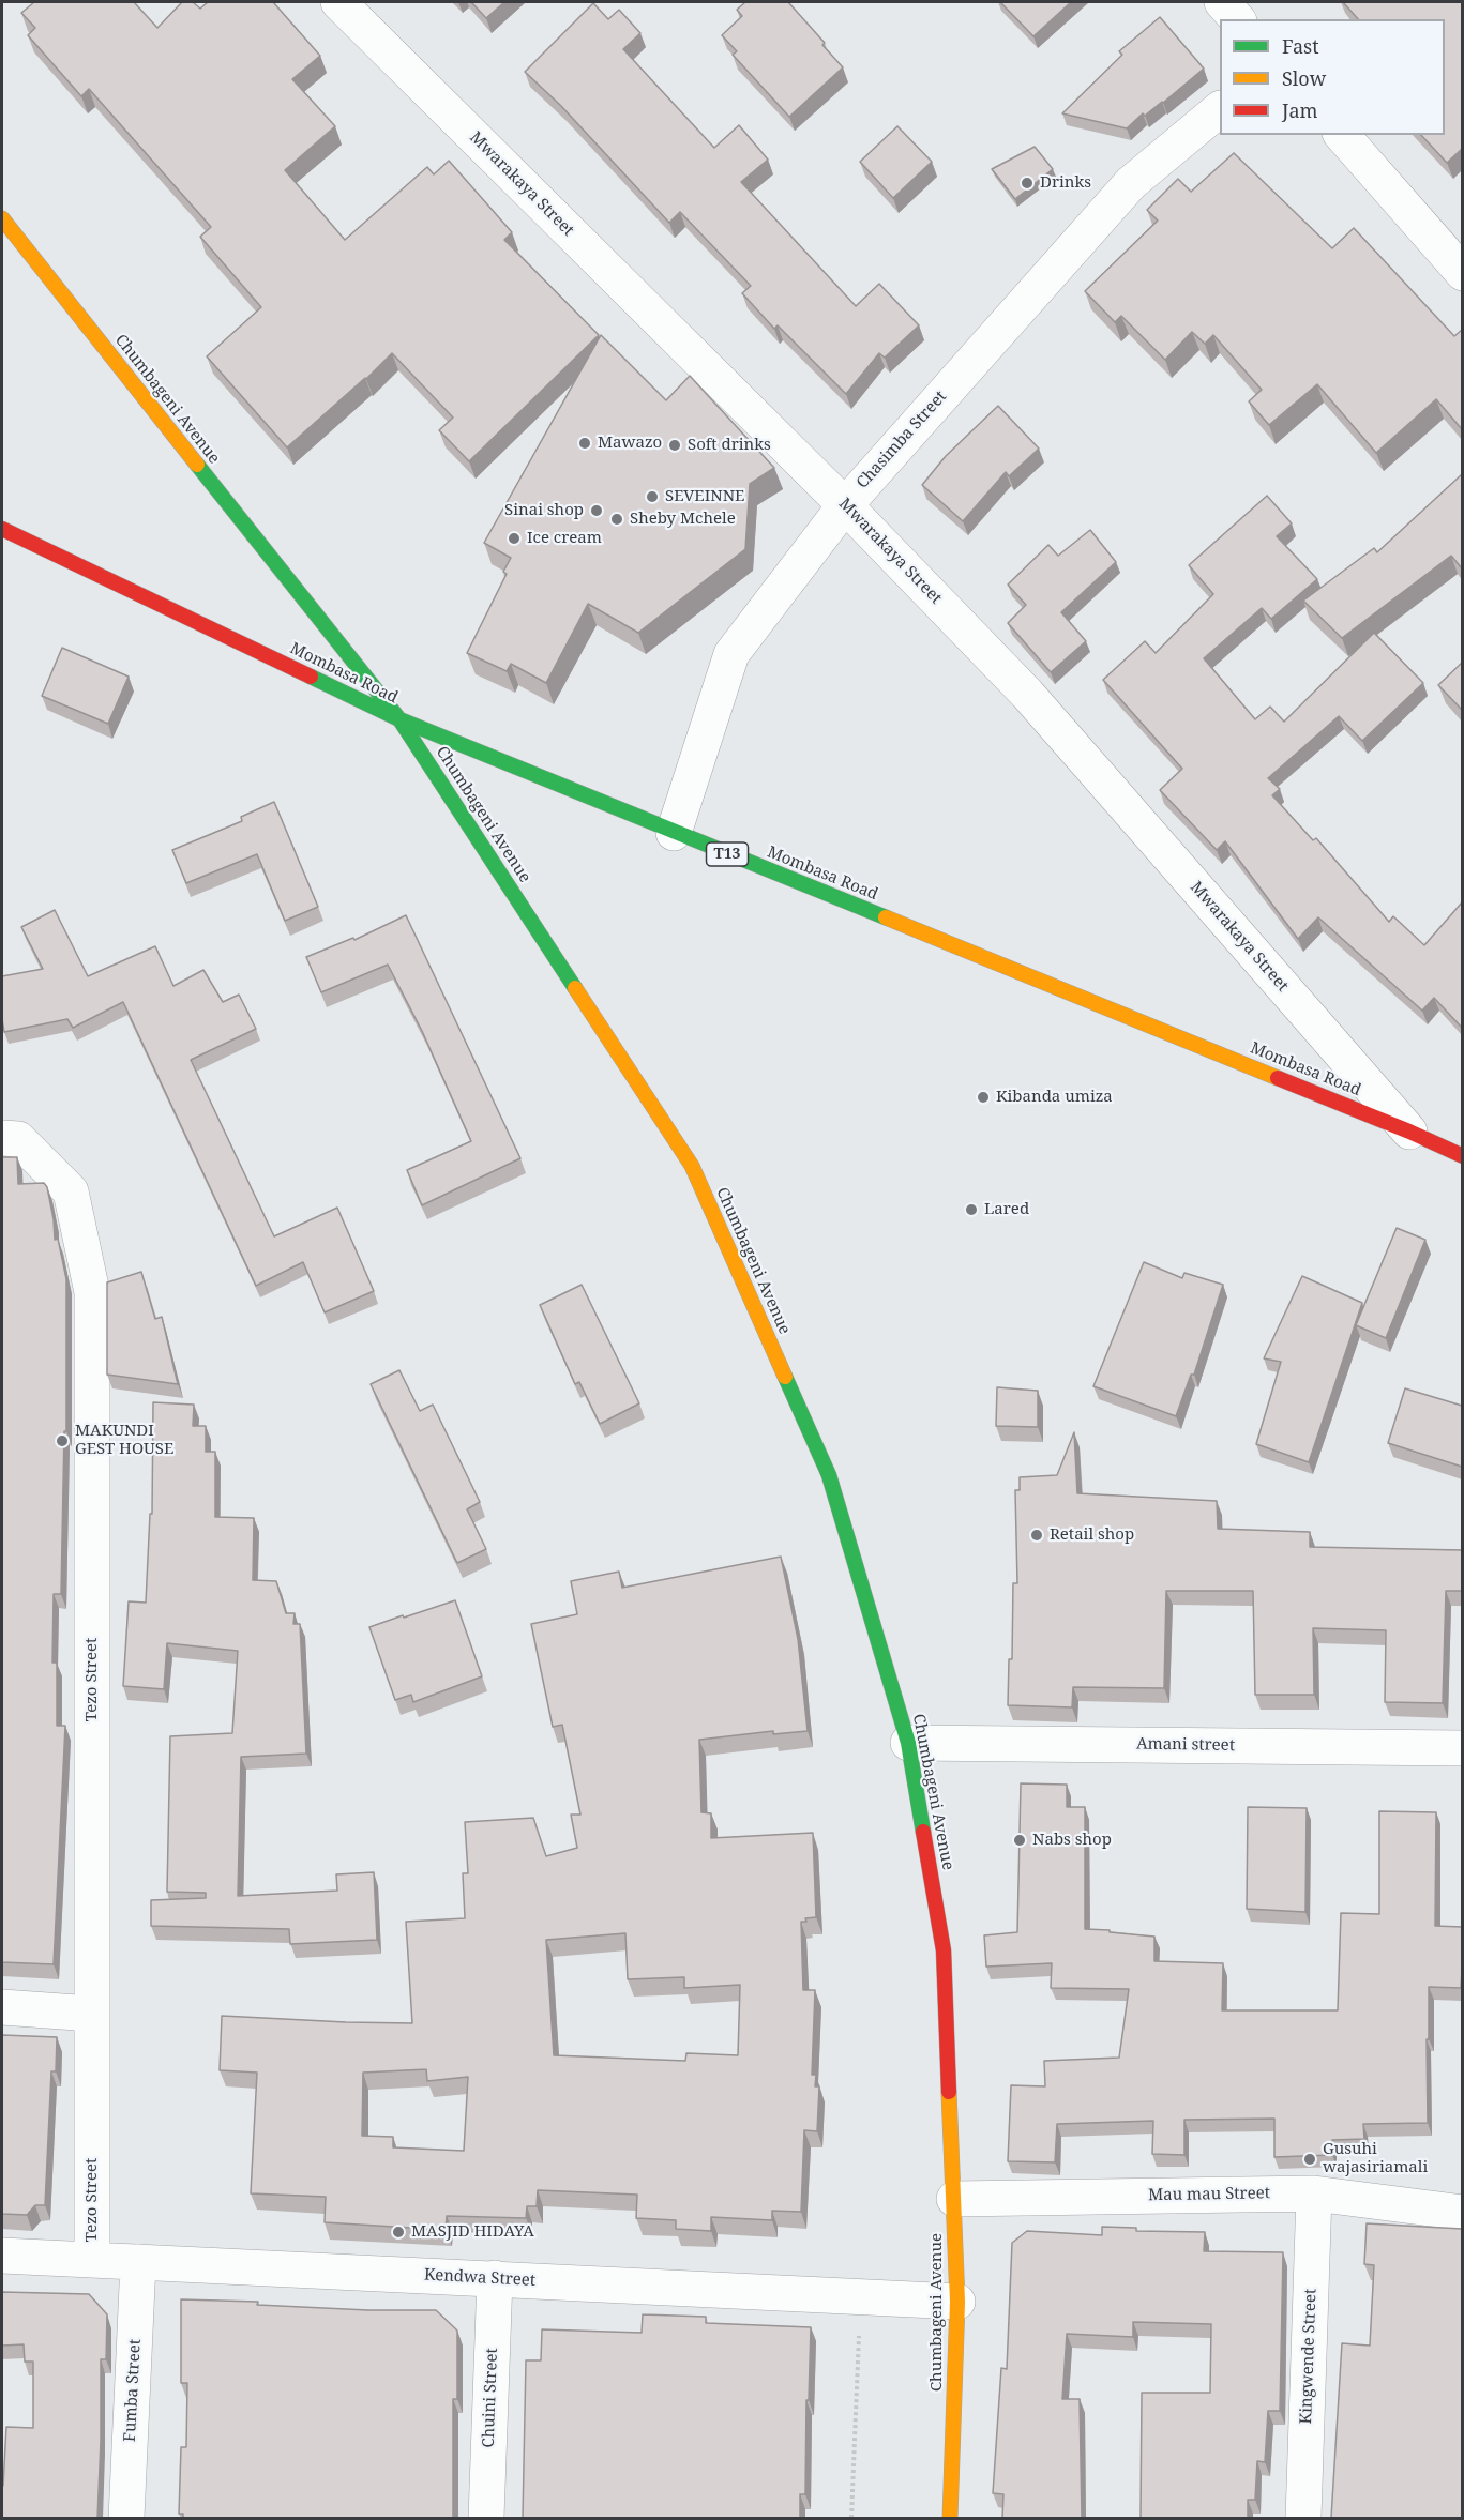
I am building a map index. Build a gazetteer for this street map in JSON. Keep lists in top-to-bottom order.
{
  "streets": {
    "main road": ["Chumbageni Avenue", "Mombasa Road", "T13"],
    "street": [
      "Mwarakaya Street",
      "Chasimba Street",
      "Tezo Street",
      "Amani street",
      "Mau mau Street",
      "Kendwa Street",
      "Kingwende Street",
      "Fumba Street",
      "Chuini Street"
    ]
  },
  "crossings": [
    ["Mwarakaya Street", "Chasimba Street"],
    ["Mwarakaya Street", "Mombasa Road"],
    ["Chumbageni Avenue", "Mombasa Road"],
    ["Chumbageni Avenue", "Amani street"],
    ["Chumbageni Avenue", "Mau mau Street"],
    ["Chumbageni Avenue", "Kendwa Street"],
    ["Chasimba Street", "Mombasa Road"],
    ["Tezo Street", "Kendwa Street"],
    ["Mau mau Street", "Kingwende Street"],
    ["Kendwa Street", "Fumba Street"],
    ["Kendwa Street", "Chuini Street"]
  ],
  "places": [
    "Drinks",
    "Mawazo",
    "Soft drinks",
    "SEVEINNE",
    "Sinai shop",
    "Sheby Mchele",
    "Ice cream",
    "Kibanda umiza",
    "Lared",
    "MAKUNDI GEST HOUSE",
    "Retail shop",
    "Nabs shop",
    "Gusuhi wajasiriamali",
    "MASJID HIDAYA"
  ],
  "legend": ["Fast", "Slow", "Jam"]
}
